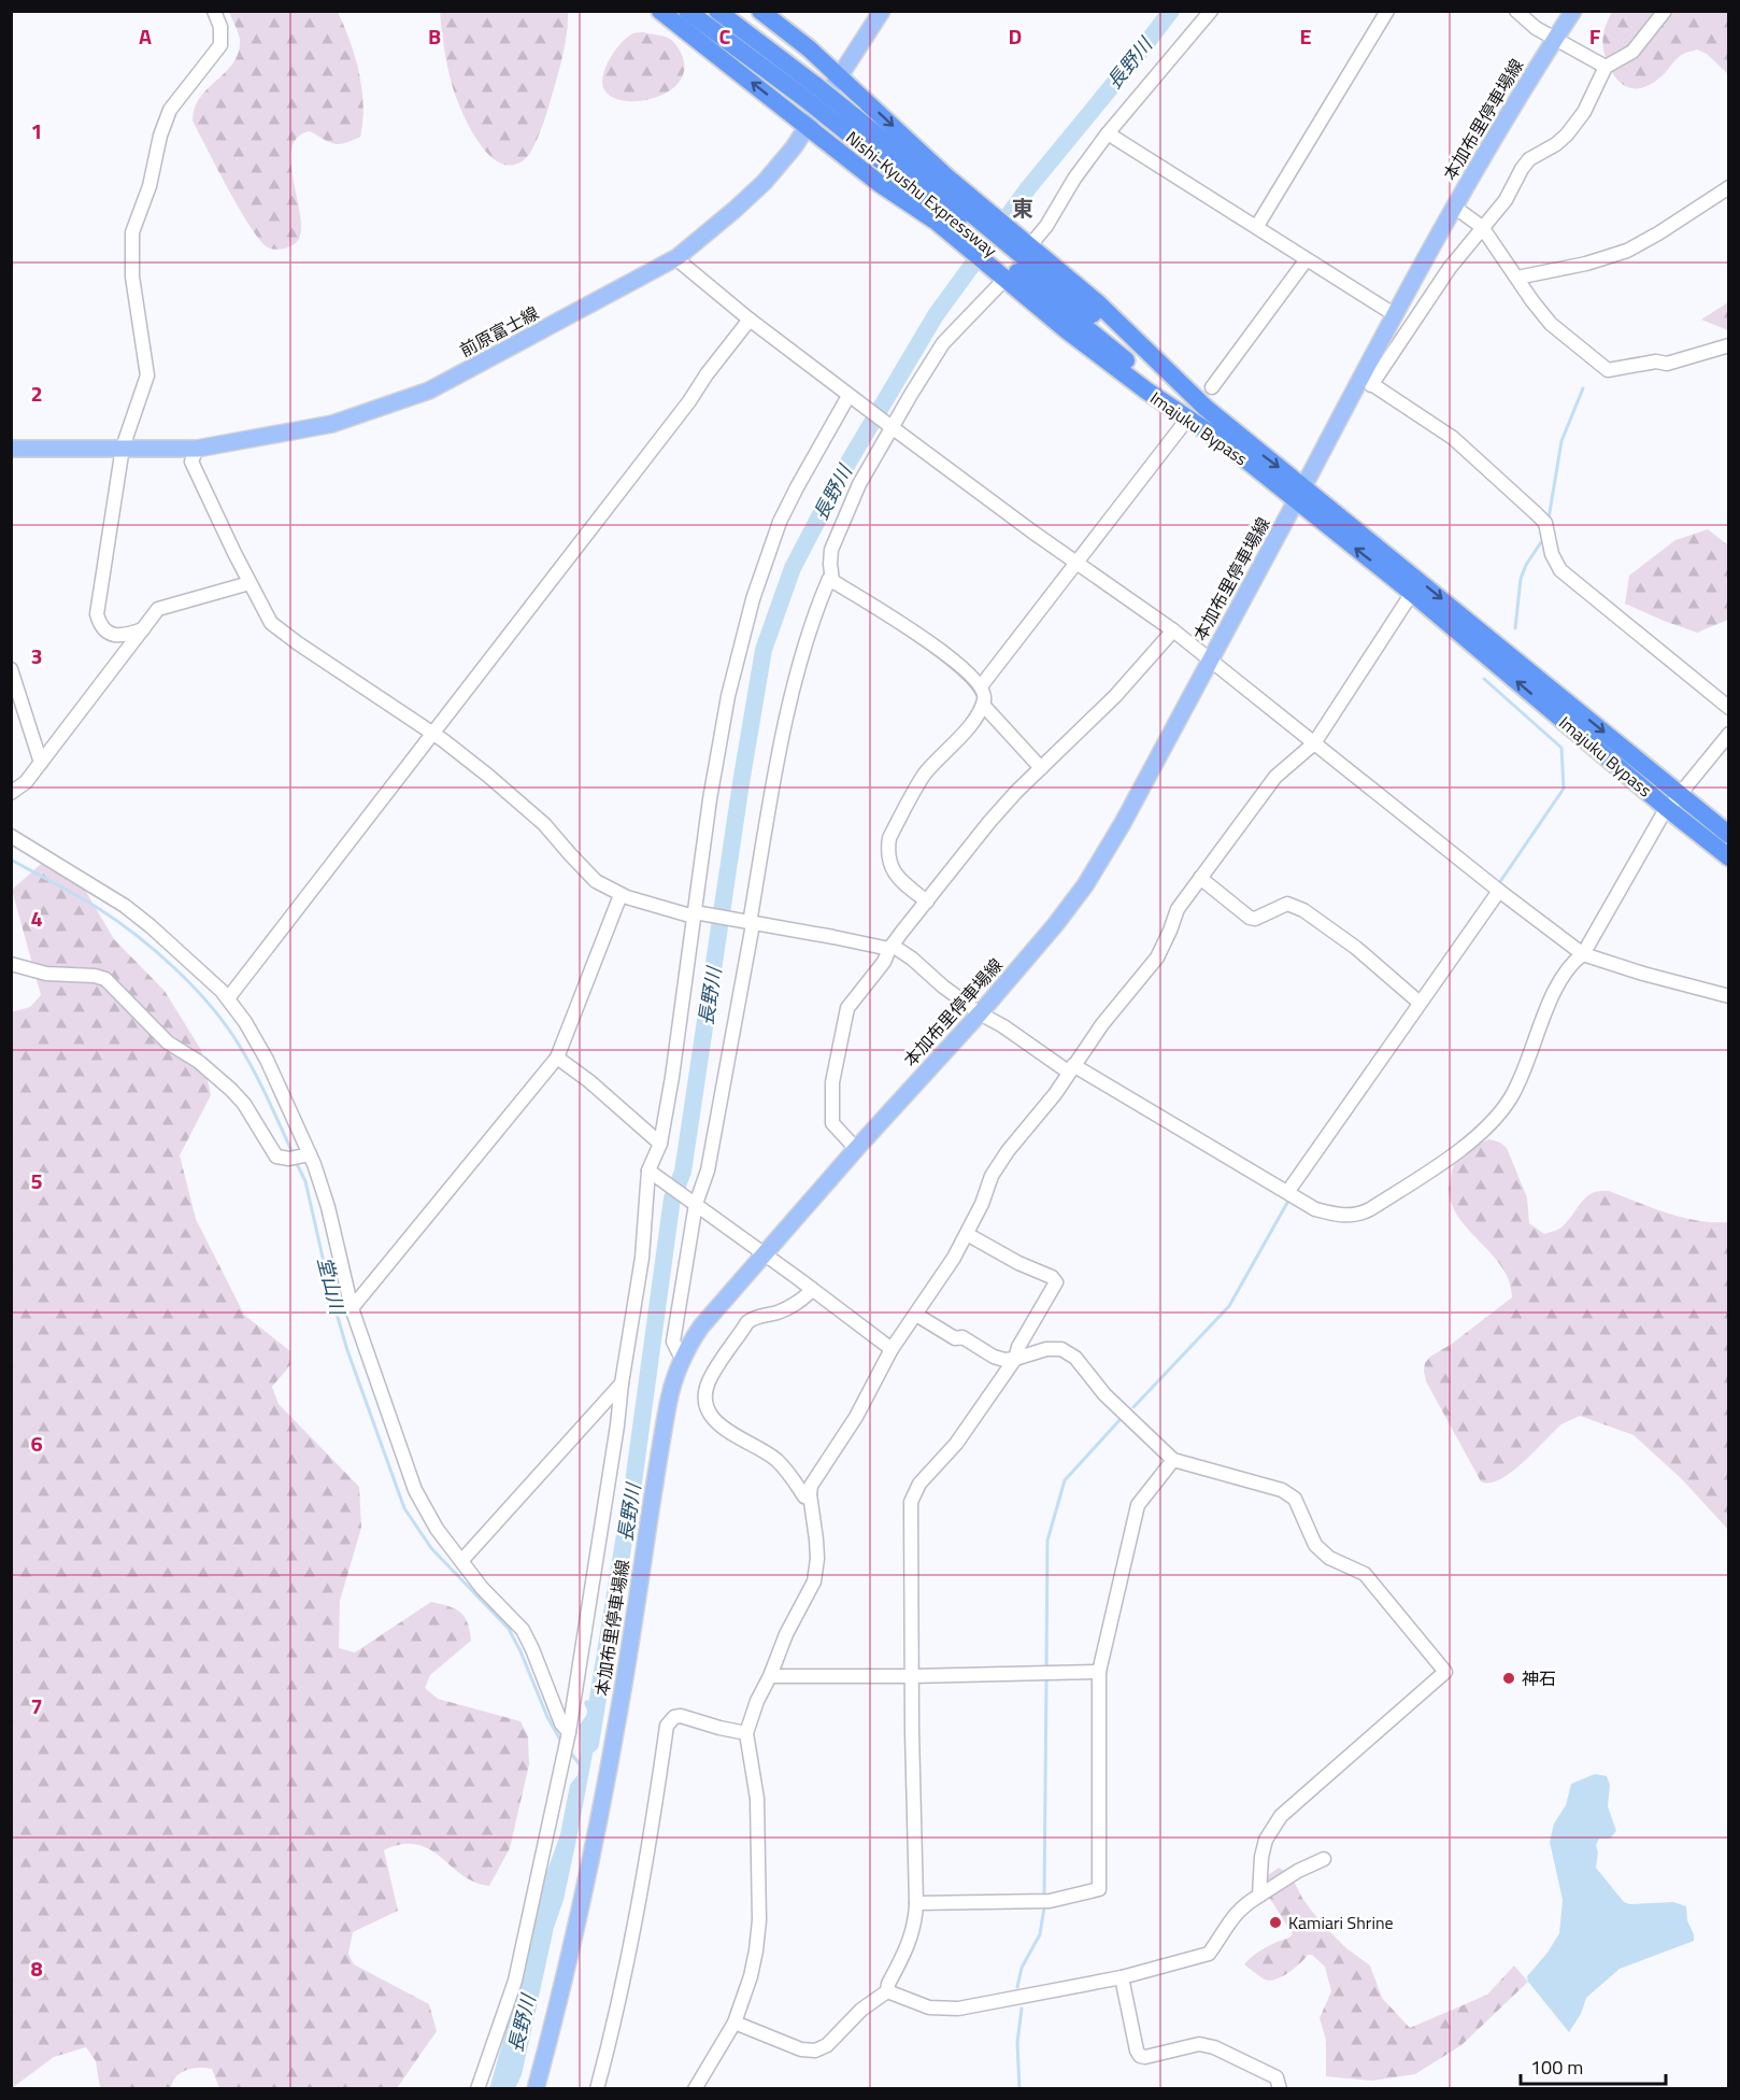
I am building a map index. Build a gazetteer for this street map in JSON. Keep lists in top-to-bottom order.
{
  "streets": {
    "highway": ["Nishi-Kyushu Expressway", "Imajuku Bypass"],
    "main road": ["本加布里停車場線", "前原富士線"]
  },
  "crossings": [
    ["本加布里停車場線", "Imajuku Bypass"],
    ["Nishi-Kyushu Expressway", "Imajuku Bypass"],
    ["前原富士線", "Imajuku Bypass"]
  ],
  "districts": ["東"],
  "water": ["長野川", "堂山川"],
  "places": ["神石", "Kamiari Shrine"],
  "scale_bar": "100 m",
  "grid": {
    "columns": [
      "A",
      "B",
      "C",
      "D",
      "E",
      "F"
    ],
    "rows": [
      "1",
      "2",
      "3",
      "4",
      "5",
      "6",
      "7",
      "8"
    ]
  }
}
